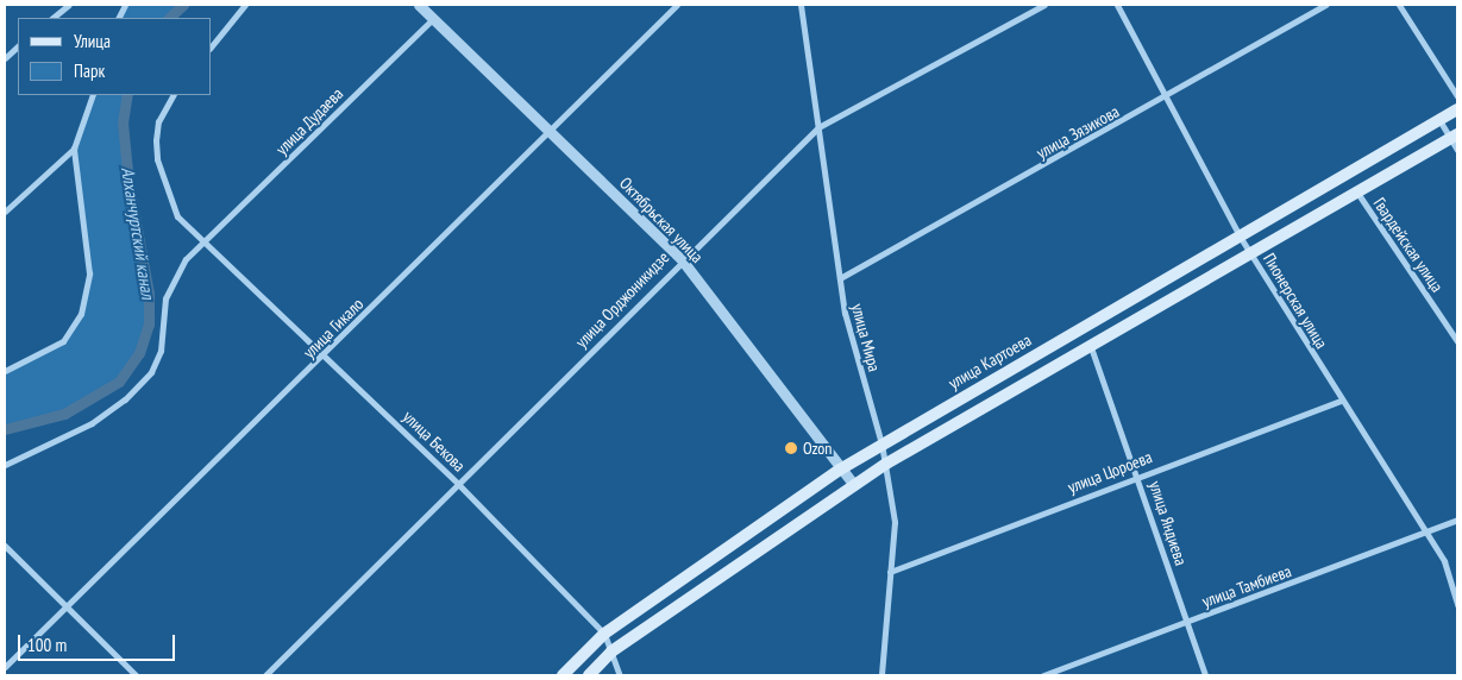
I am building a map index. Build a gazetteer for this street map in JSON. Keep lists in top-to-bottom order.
{
  "streets": {
    "main road": ["улица Картоева"],
    "street": [
      "улица Дудаева",
      "улица Зязикова",
      "Октябрьская улица",
      "Гвардейская улица",
      "улица Орджоникидзе",
      "Пионерская улица",
      "улица Гикало",
      "улица Мира",
      "улица Бекова",
      "улица Цороева",
      "улица Яндиева",
      "улица Тамбиева"
    ]
  },
  "crossings": [
    ["улица Дудаева", "Октябрьская улица"],
    ["улица Дудаева", "улица Бекова"],
    ["улица Зязикова", "Пионерская улица"],
    ["улица Зязикова", "улица Мира"],
    ["Октябрьская улица", "улица Орджоникидзе"],
    ["Октябрьская улица", "улица Гикало"],
    ["Октябрьская улица", "улица Картоева"],
    ["улица Орджоникидзе", "улица Мира"],
    ["улица Орджоникидзе", "улица Бекова"],
    ["Пионерская улица", "улица Картоева"],
    ["Пионерская улица", "улица Цороева"],
    ["Пионерская улица", "улица Тамбиева"],
    ["улица Гикало", "улица Бекова"],
    ["улица Мира", "улица Картоева"],
    ["улица Мира", "улица Цороева"],
    ["улица Картоева", "улица Бекова"],
    ["улица Цороева", "улица Яндиева"],
    ["улица Яндиева", "улица Тамбиева"]
  ],
  "water": ["Алханчуртский канал"],
  "places": ["Ozon"],
  "legend": ["Улица", "Парк"],
  "scale_bar": "100 m"
}
